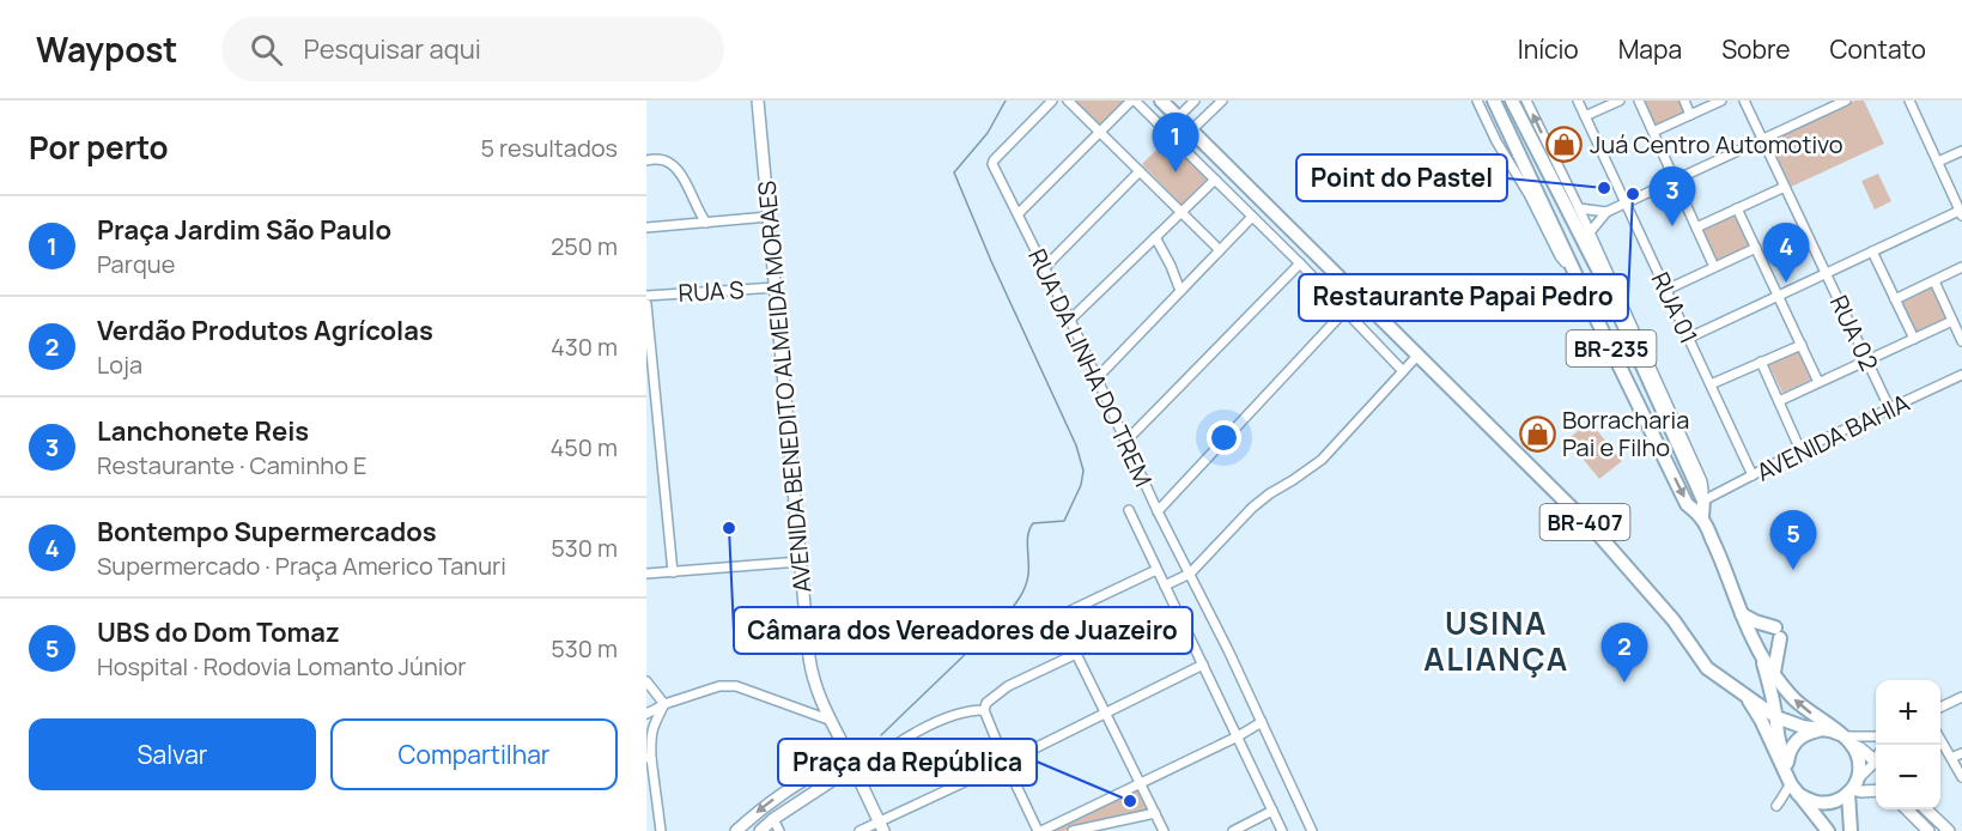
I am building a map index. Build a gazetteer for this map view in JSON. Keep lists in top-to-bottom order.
{
  "streets": {
    "highway": ["BR-235", "BR-407"],
    "main road": ["AVENIDA BENEDITO ALMEIDA MORAES"],
    "street": [
      "RUA S",
      "RUA 01",
      "RUA 02",
      "RUA DA LINHA DO TREM",
      "AVENIDA BAHIA"
    ]
  },
  "crossings": [
    ["RUA S", "AVENIDA BENEDITO ALMEIDA MORAES"],
    ["RUA 01", "AVENIDA BAHIA"],
    ["RUA 02", "AVENIDA BAHIA"],
    ["BR-235", "AVENIDA BAHIA"]
  ],
  "districts": ["USINA ALIANÇA"],
  "places": {
    "shop": ["Juá Centro Automotivo", "Borracharia Pai e Filho"],
    "other": [
      "Point do Pastel",
      "Restaurante Papai Pedro",
      "Câmara dos Vereadores de Juazeiro",
      "Praça da República"
    ]
  },
  "page": {
    "header": "Waypost",
    "search": "Pesquisar aqui",
    "nav": [
      "Início",
      "Mapa",
      "Sobre",
      "Contato"
    ],
    "heading": ["Por perto", "5 resultados"],
    "pins": [
      "1",
      "3",
      "4",
      "5",
      "2"
    ],
    "list": [
      {
        "mark": "1",
        "name": "Praça Jardim São Paulo",
        "note": "Parque",
        "value": "250 m"
      },
      {
        "mark": "2",
        "name": "Verdão Produtos Agrícolas",
        "note": "Loja",
        "value": "430 m"
      },
      {
        "mark": "3",
        "name": "Lanchonete Reis",
        "note": "Restaurante · Caminho E",
        "value": "450 m"
      },
      {
        "mark": "4",
        "name": "Bontempo Supermercados",
        "note": "Supermercado · Praça Americo Tanuri",
        "value": "530 m"
      },
      {
        "mark": "5",
        "name": "UBS do Dom Tomaz",
        "note": "Hospital · Rodovia Lomanto Júnior",
        "value": "530 m"
      }
    ],
    "map_buttons": ["+", "−"],
    "buttons": ["Salvar", "Compartilhar"]
  }
}
